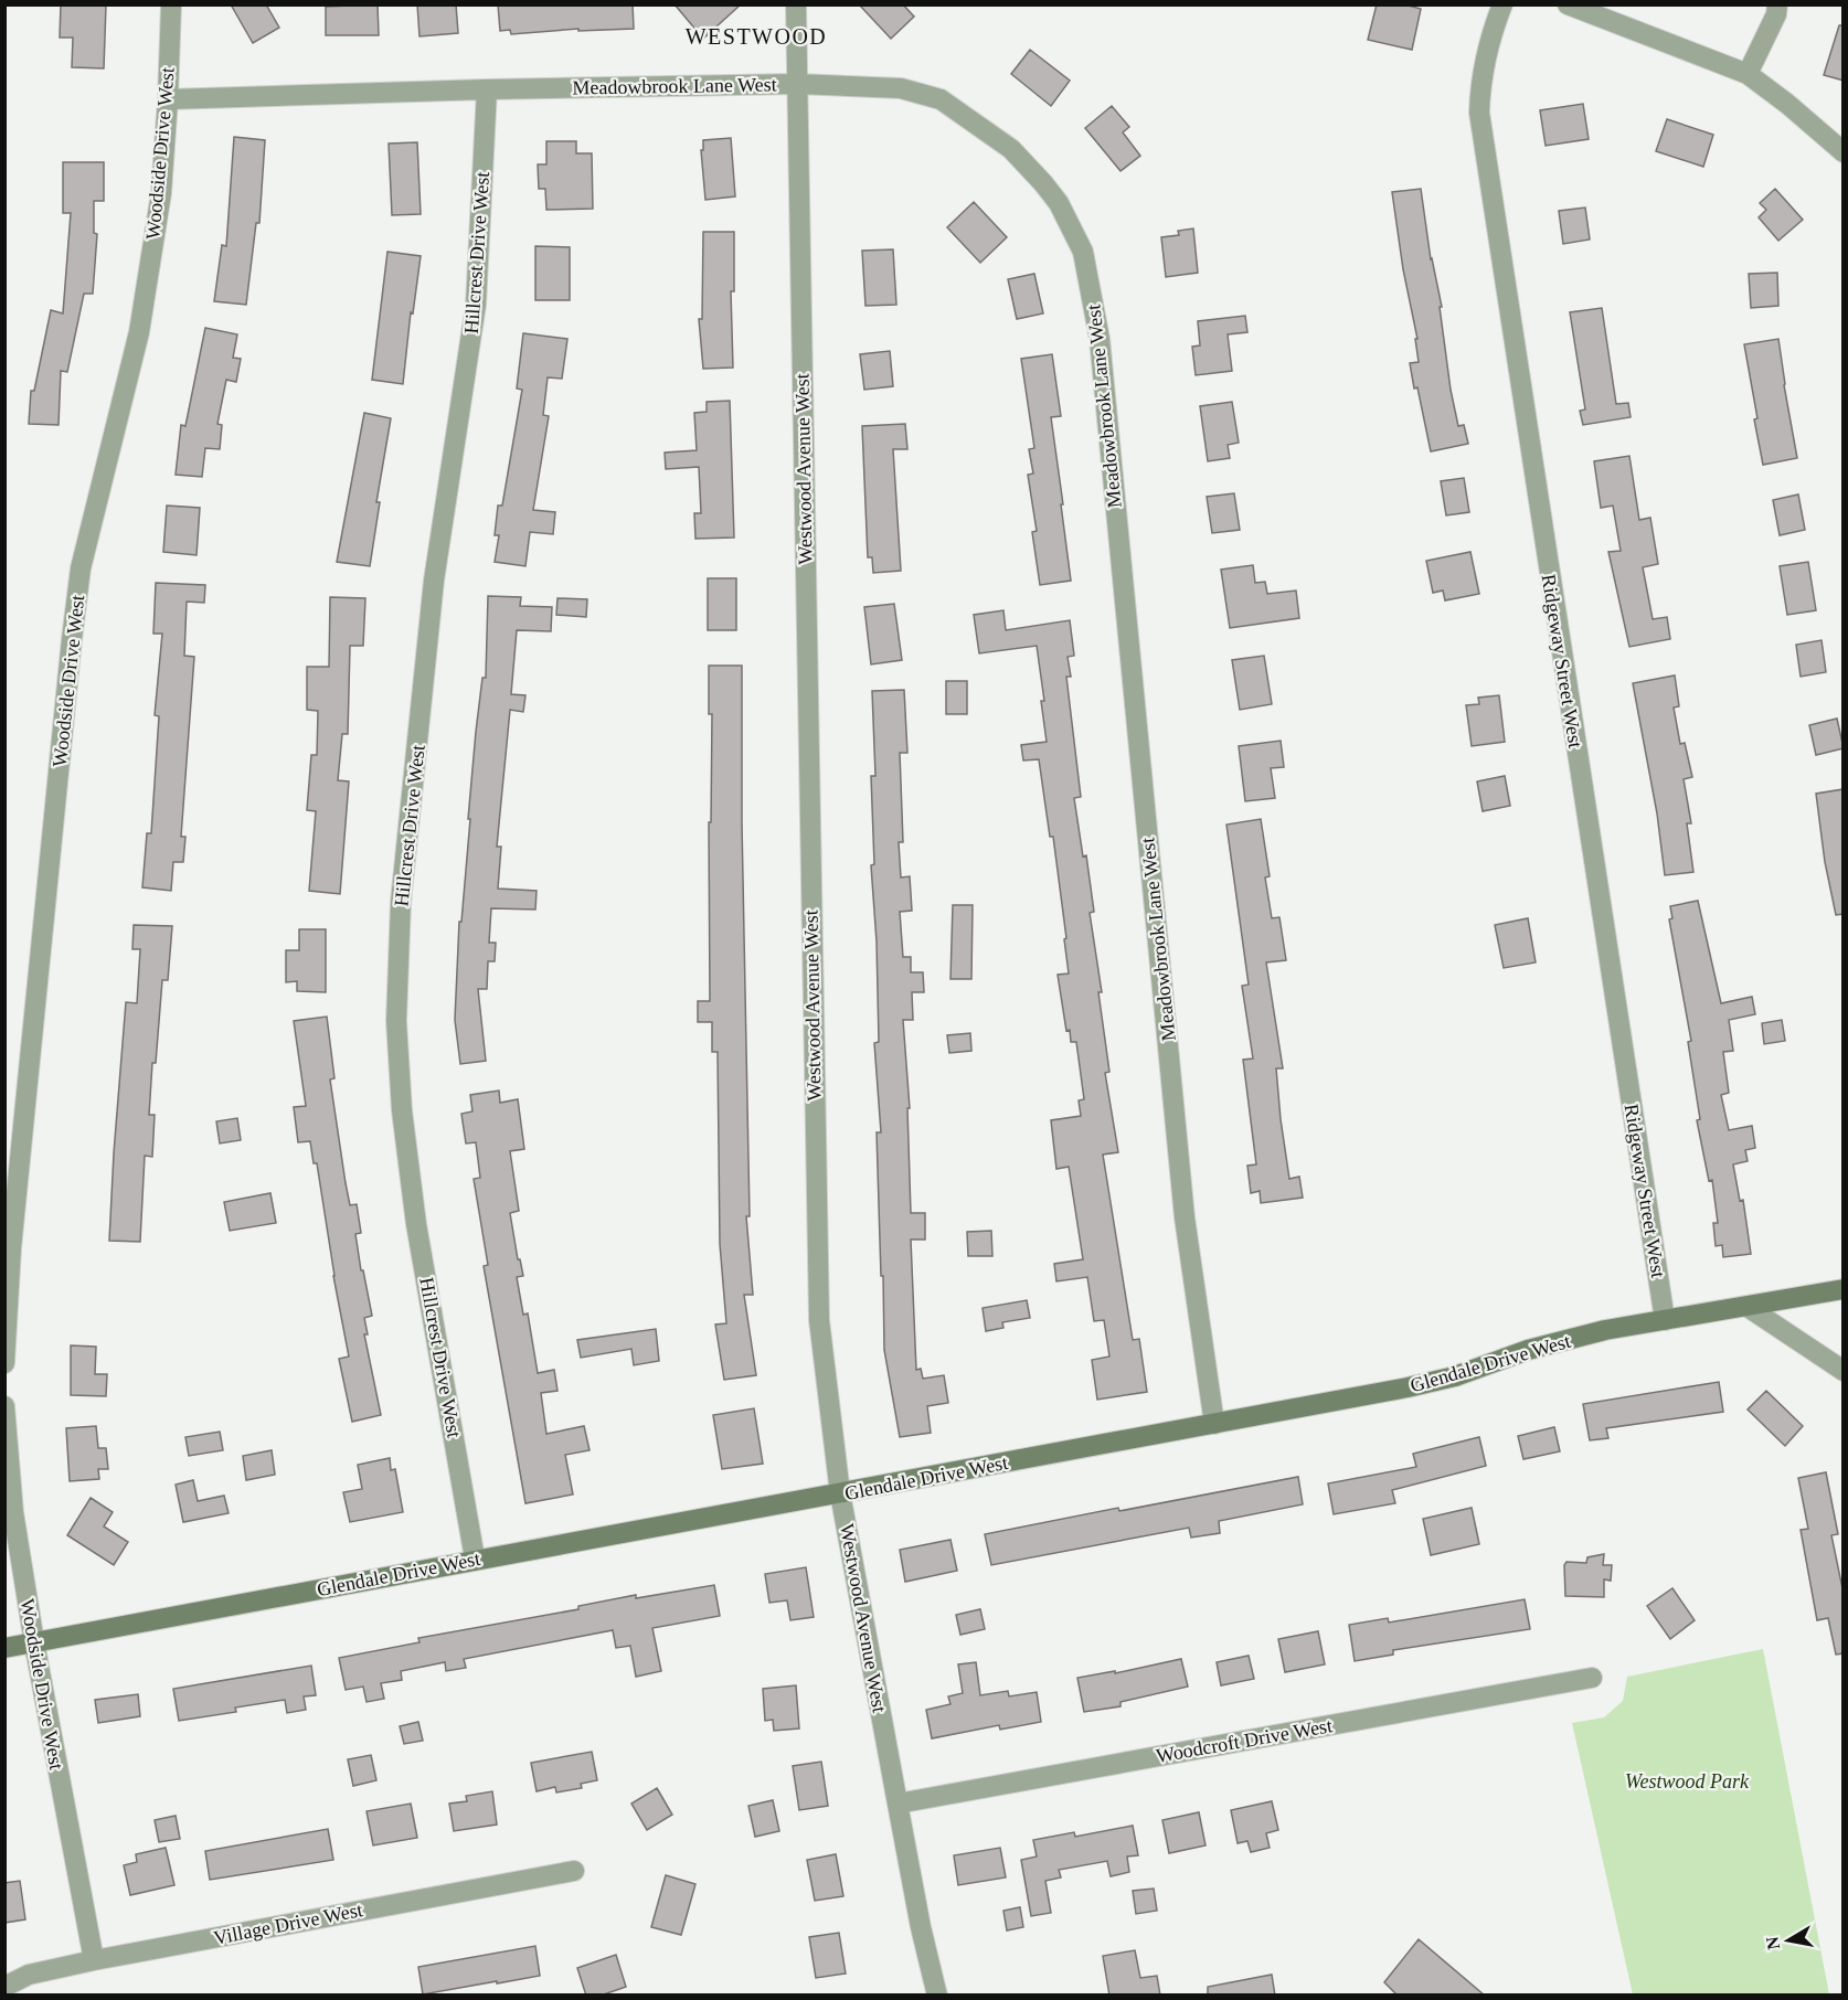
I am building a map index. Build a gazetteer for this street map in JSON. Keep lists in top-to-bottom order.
{
  "streets": {
    "street": [
      "Meadowbrook Lane West",
      "Woodside Drive West",
      "Hillcrest Drive West",
      "Westwood Avenue West",
      "Ridgeway Street West",
      "Glendale Drive West",
      "Woodcroft Drive West",
      "Village Drive West"
    ]
  },
  "crossings": [
    ["Meadowbrook Lane West", "Woodside Drive West"],
    ["Meadowbrook Lane West", "Hillcrest Drive West"],
    ["Meadowbrook Lane West", "Westwood Avenue West"],
    ["Meadowbrook Lane West", "Glendale Drive West"],
    ["Woodside Drive West", "Glendale Drive West"],
    ["Woodside Drive West", "Village Drive West"],
    ["Hillcrest Drive West", "Glendale Drive West"],
    ["Westwood Avenue West", "Glendale Drive West"],
    ["Westwood Avenue West", "Woodcroft Drive West"],
    ["Ridgeway Street West", "Glendale Drive West"]
  ],
  "districts": ["WESTWOOD"],
  "parks": ["Westwood Park"],
  "north": "left"
}
